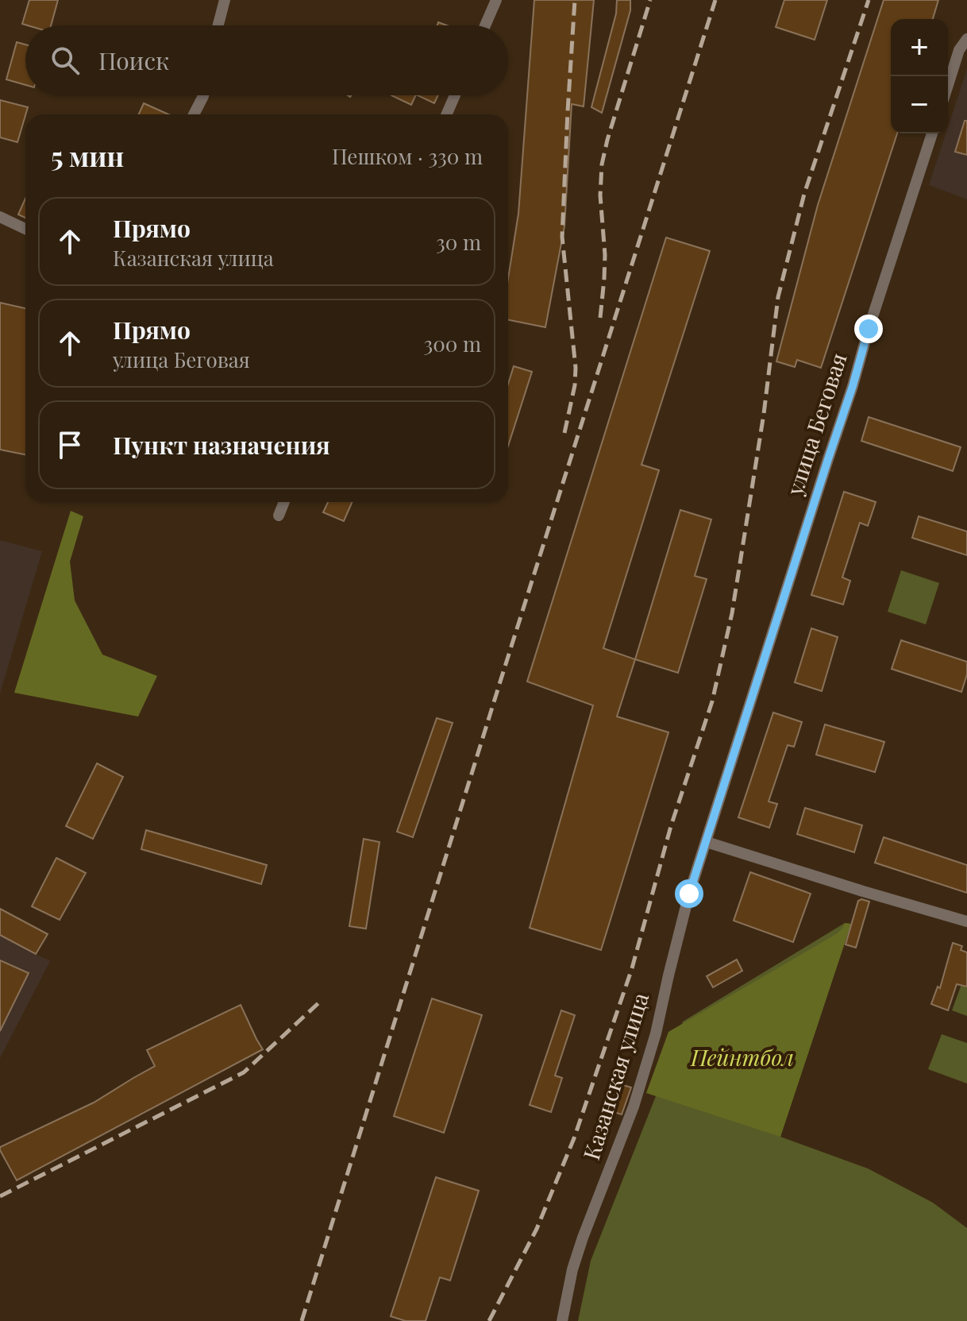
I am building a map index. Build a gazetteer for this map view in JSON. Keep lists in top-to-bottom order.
{
  "streets": {
    "street": ["улица Беговая", "Казанская улица"]
  },
  "crossings": [
    ["улица Беговая", "Казанская улица"]
  ],
  "parks": ["Пейнтбол"],
  "page": {
    "map_buttons": ["+", "−"],
    "search": "Поиск",
    "heading": ["5 мин", "Пешком · 330 m"],
    "list": [
      ["Прямо", "Казанская улица", "30 m"],
      ["Прямо", "улица Беговая", "300 m"],
      "Пункт назначения"
    ]
  }
}
